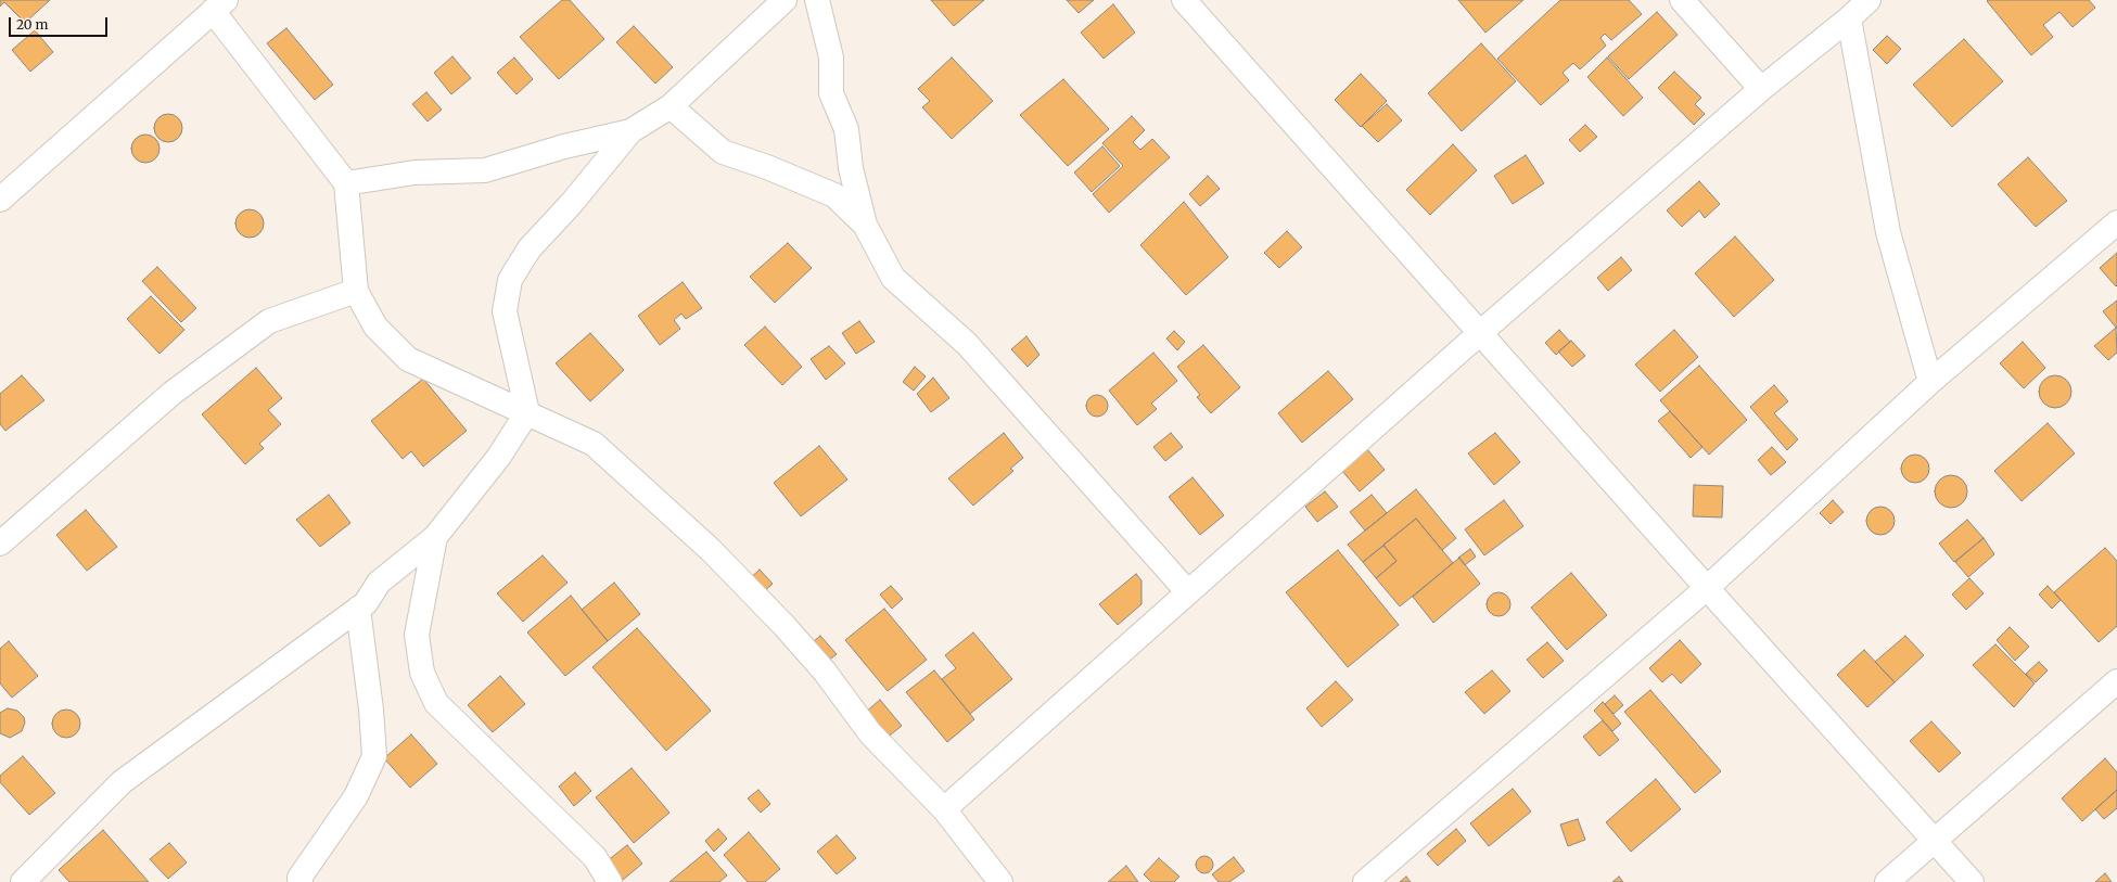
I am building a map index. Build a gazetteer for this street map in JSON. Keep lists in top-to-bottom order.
{
  "scale_bar": "20 m"
}
